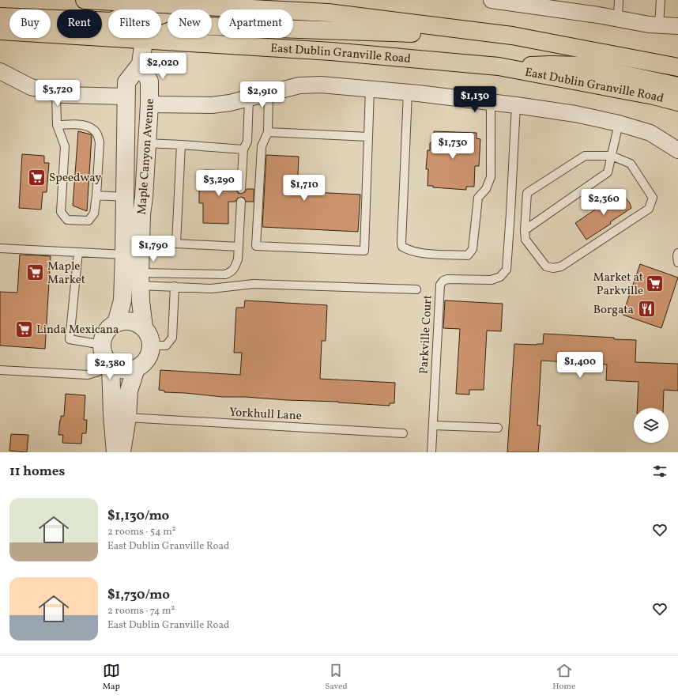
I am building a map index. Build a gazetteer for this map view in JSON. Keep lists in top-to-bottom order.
{
  "streets": {
    "main road": ["East Dublin Granville Road"],
    "street": ["Maple Canyon Avenue"],
    "lane": ["Parkville Court", "Yorkhull Lane"]
  },
  "places": {
    "supermarket": [
      "Speedway",
      "Maple Market",
      "Market at Parkville",
      "Linda Mexicana"
    ],
    "restaurant": ["Borgata"]
  },
  "page": {
    "chip": [
      "Buy",
      "Rent",
      "Filters",
      "New",
      "Apartment"
    ],
    "price": [
      "$2,020",
      "$3,720",
      "$2,910",
      "$1,130",
      "$1,730",
      "$3,290",
      "$1,710",
      "$2,360",
      "$1,790",
      "$1,400",
      "$2,380"
    ],
    "heading": "11 homes",
    "list": [
      {
        "name": "$1,130/mo",
        "note": "2 rooms · 54 m² · East Dublin Granville Road"
      },
      {
        "name": "$1,730/mo",
        "note": "2 rooms · 74 m² · East Dublin Granville Road"
      }
    ],
    "tabs": ["Map", "Saved", "Home"]
  }
}
